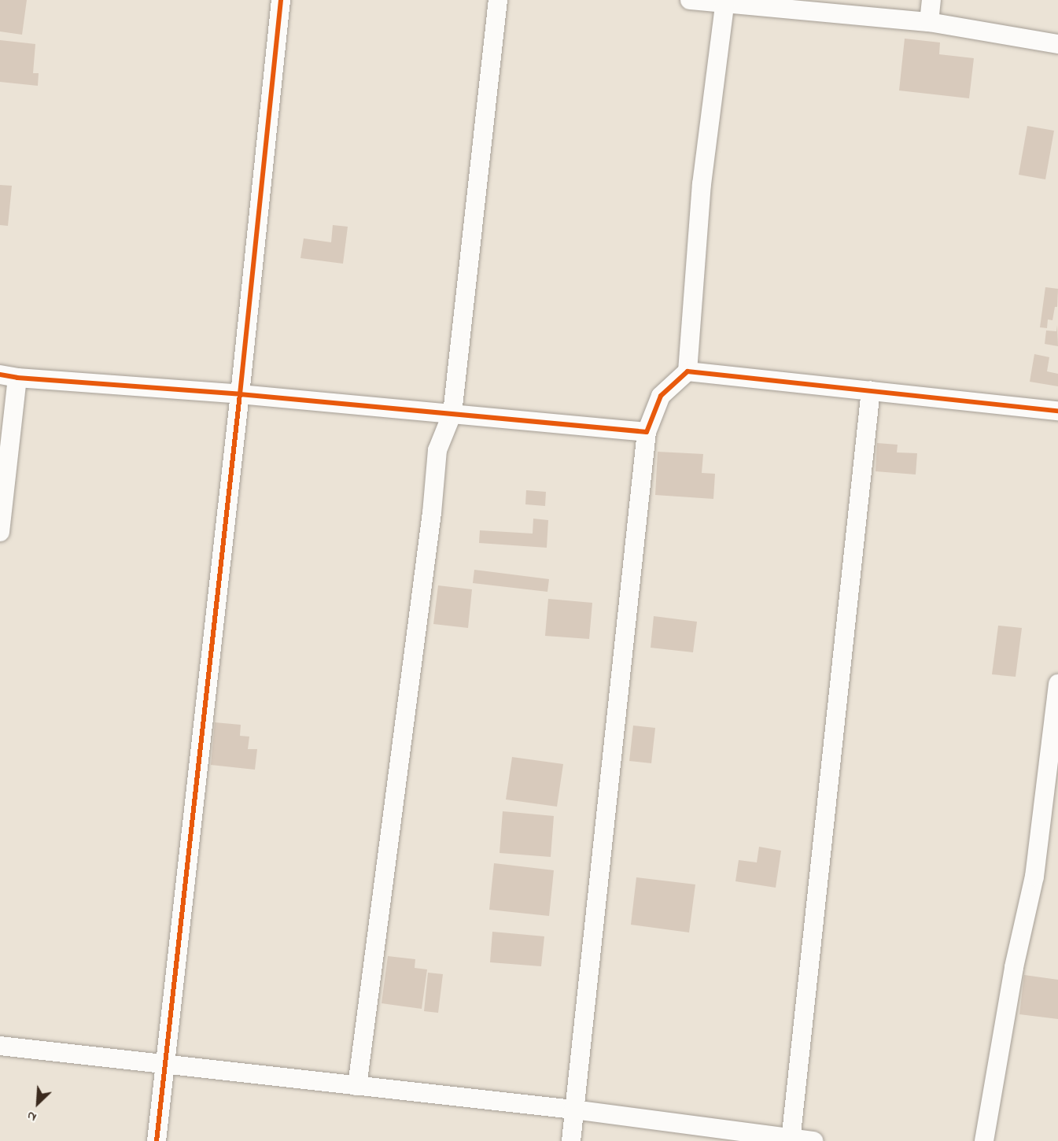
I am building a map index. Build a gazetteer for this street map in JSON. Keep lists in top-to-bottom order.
{
  "north": "bottom left"
}
